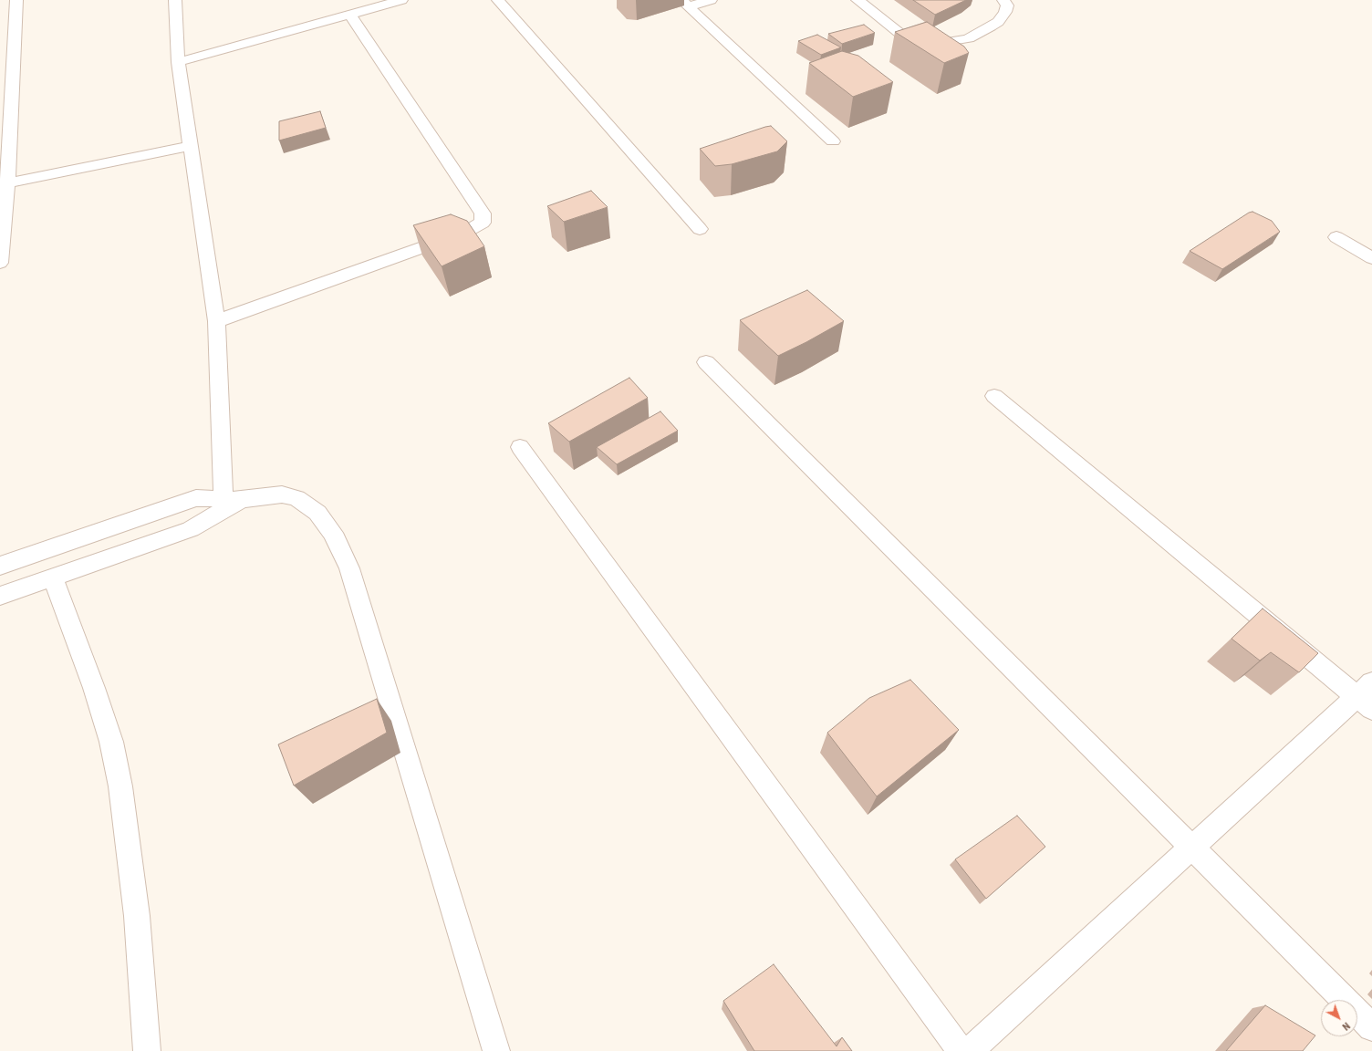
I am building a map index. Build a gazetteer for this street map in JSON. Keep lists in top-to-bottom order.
{
  "north": "bottom right"
}
